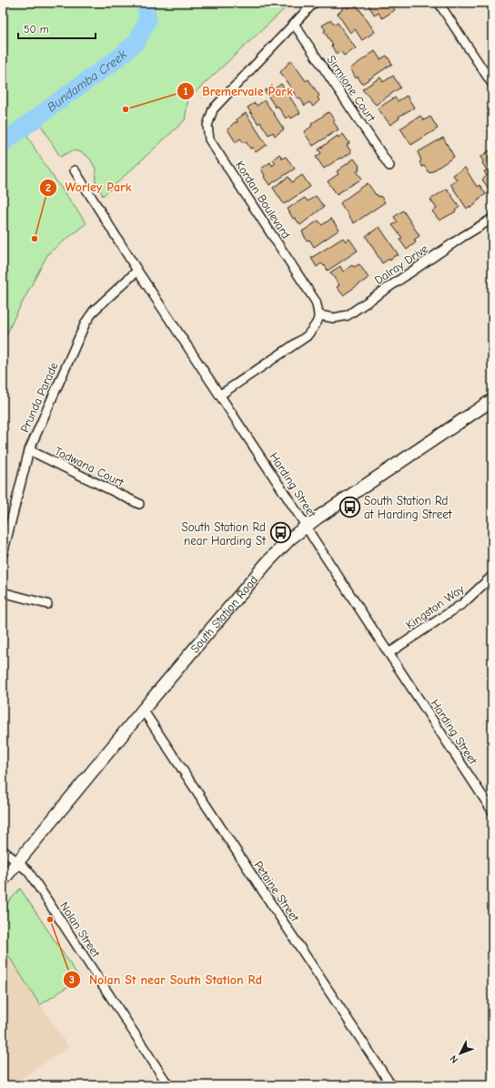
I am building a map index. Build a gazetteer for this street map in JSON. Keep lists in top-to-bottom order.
{
  "streets": {
    "main road": ["South Station Road"],
    "street": [
      "Sirmione Court",
      "Kordan Boulevard",
      "Dalray Drive",
      "Prunda Parade",
      "Todwana Court",
      "Harding Street",
      "Kingston Way",
      "Petaine Street",
      "Nolan Street"
    ]
  },
  "crossings": [
    ["Sirmione Court", "Kordan Boulevard"],
    ["Kordan Boulevard", "Dalray Drive"],
    ["Prunda Parade", "Todwana Court"],
    ["Prunda Parade", "Harding Street"],
    ["Harding Street", "Kingston Way"],
    ["Harding Street", "South Station Road"],
    ["South Station Road", "Petaine Street"],
    ["South Station Road", "Nolan Street"]
  ],
  "water": ["Bundamba Creek"],
  "places": {
    "other": ["Bremervale Park", "Worley Park", "Nolan St near South Station Rd"],
    "bus stop": ["South Station Rd at Harding Street", "South Station Rd near Harding St"]
  },
  "scale_bar": "50 m",
  "north": "bottom left"
}
